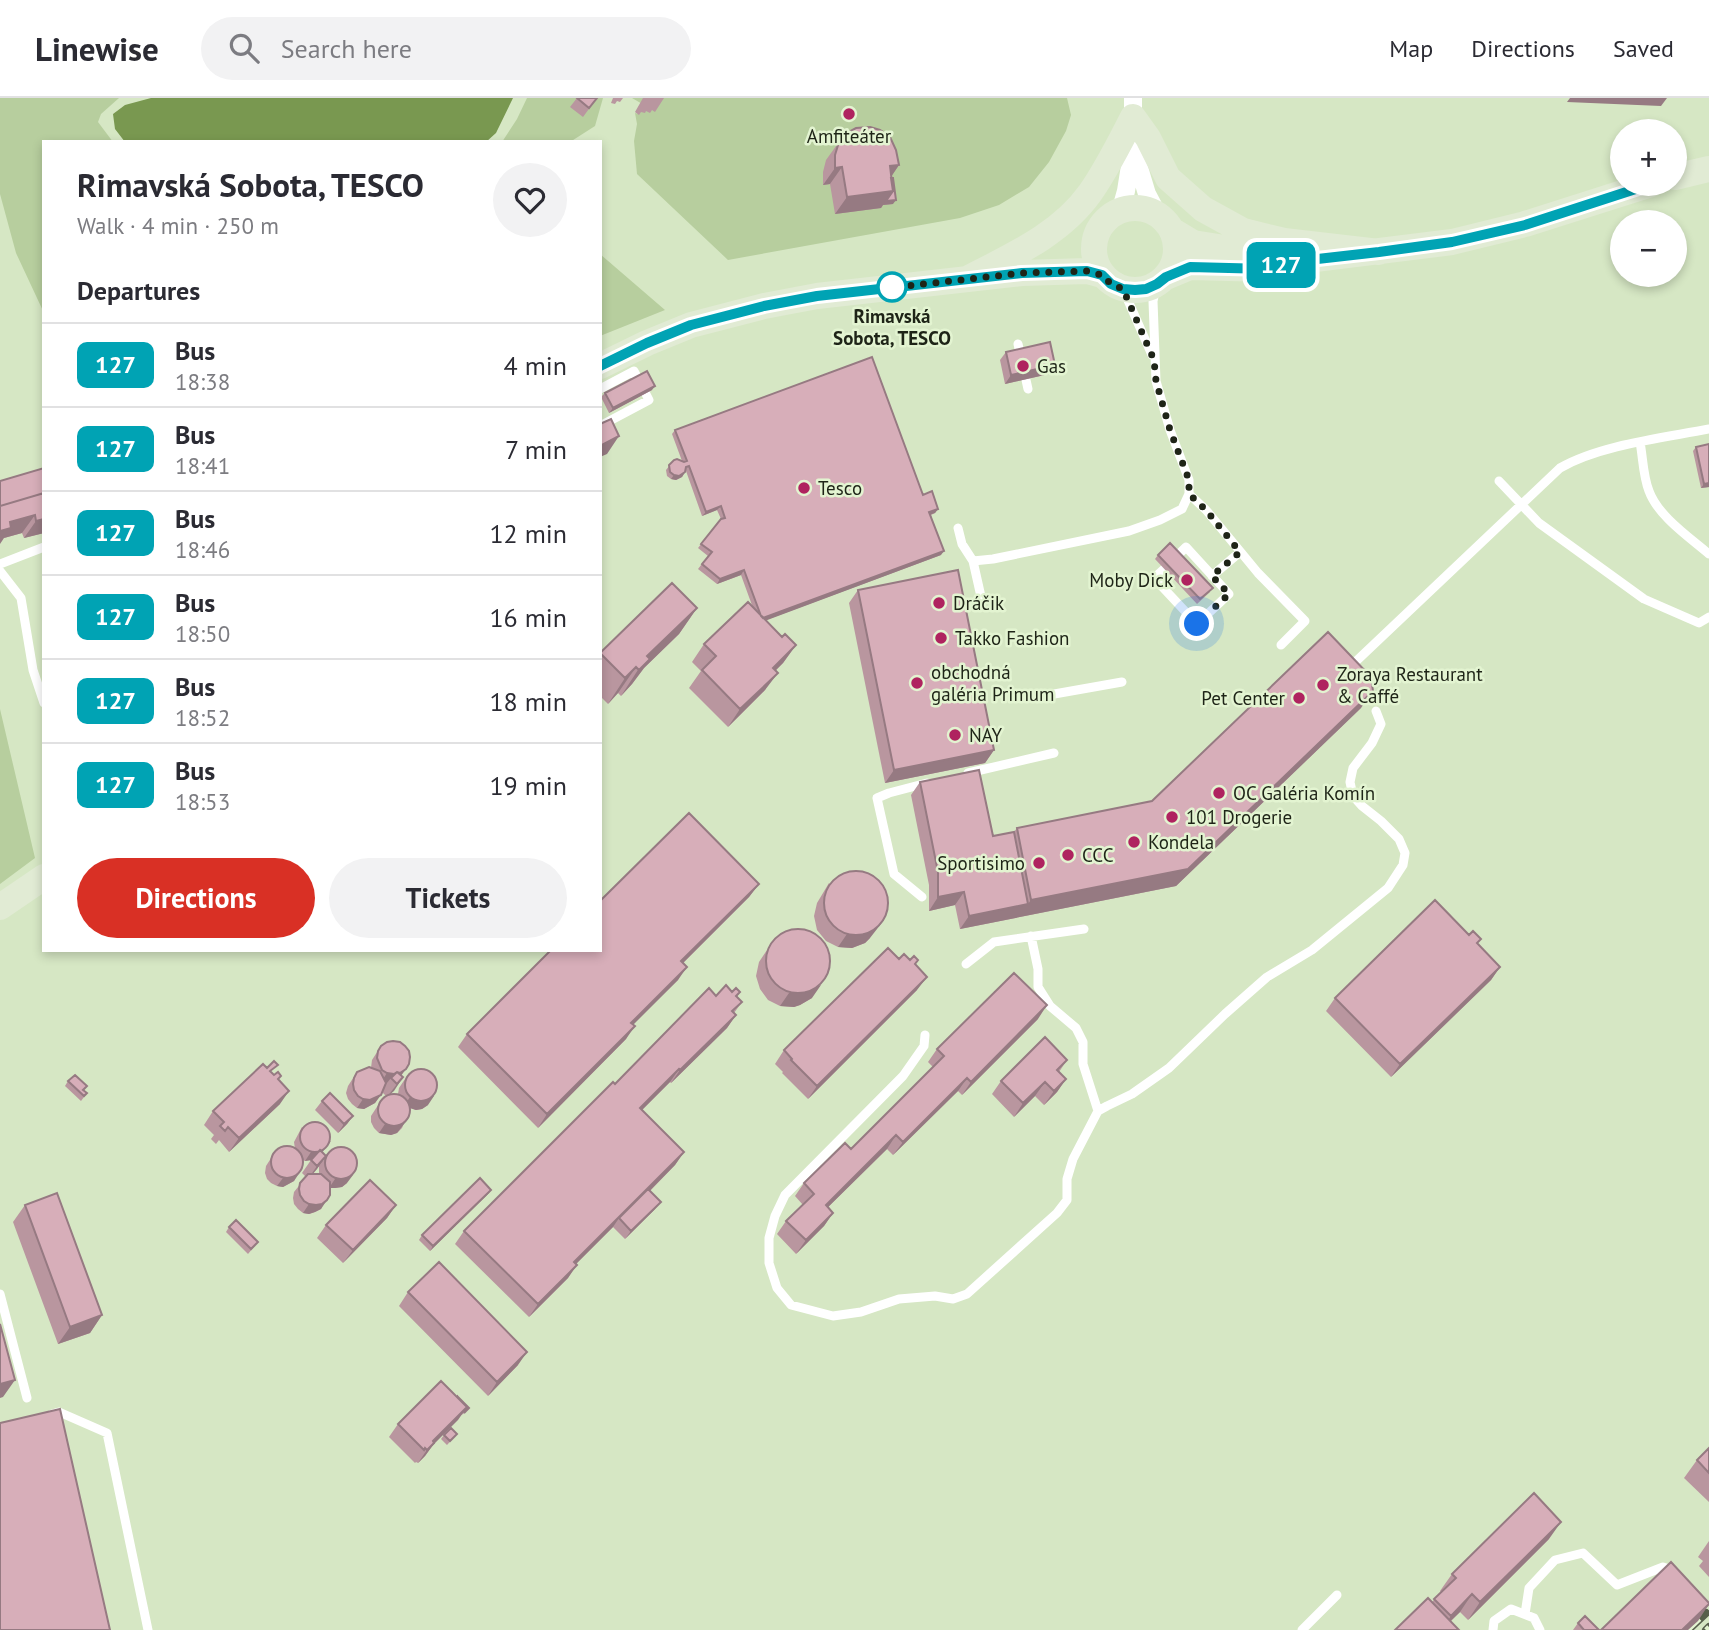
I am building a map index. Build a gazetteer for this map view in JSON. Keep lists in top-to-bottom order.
{
  "places": [
    "Amfiteáter",
    "Rimavská Sobota, TESCO",
    "Gas",
    "Tesco",
    "Moby Dick",
    "Dráčik",
    "Takko Fashion",
    "obchodná galéria Primum",
    "Zoraya Restaurant & Caffé",
    "Pet Center",
    "NAY",
    "OC Galéria Komín",
    "101 Drogerie",
    "Kondela",
    "CCC",
    "Sportisimo"
  ],
  "lines": ["bus line 127"],
  "page": {
    "header": "Linewise",
    "search": "Search here",
    "nav": ["Map", "Directions", "Saved"],
    "on_map": "127",
    "map_buttons": ["+", "−"],
    "heading": [
      ["Rimavská Sobota, TESCO", "Walk · 4 min · 250 m"],
      "Departures"
    ],
    "list": [
      {
        "mark": "127",
        "name": "Bus",
        "note": "18:38",
        "value": "4 min"
      },
      {
        "mark": "127",
        "name": "Bus",
        "note": "18:41",
        "value": "7 min"
      },
      {
        "mark": "127",
        "name": "Bus",
        "note": "18:46",
        "value": "12 min"
      },
      {
        "mark": "127",
        "name": "Bus",
        "note": "18:50",
        "value": "16 min"
      },
      {
        "mark": "127",
        "name": "Bus",
        "note": "18:52",
        "value": "18 min"
      },
      {
        "mark": "127",
        "name": "Bus",
        "note": "18:53",
        "value": "19 min"
      }
    ],
    "buttons": ["Directions", "Tickets"]
  }
}
